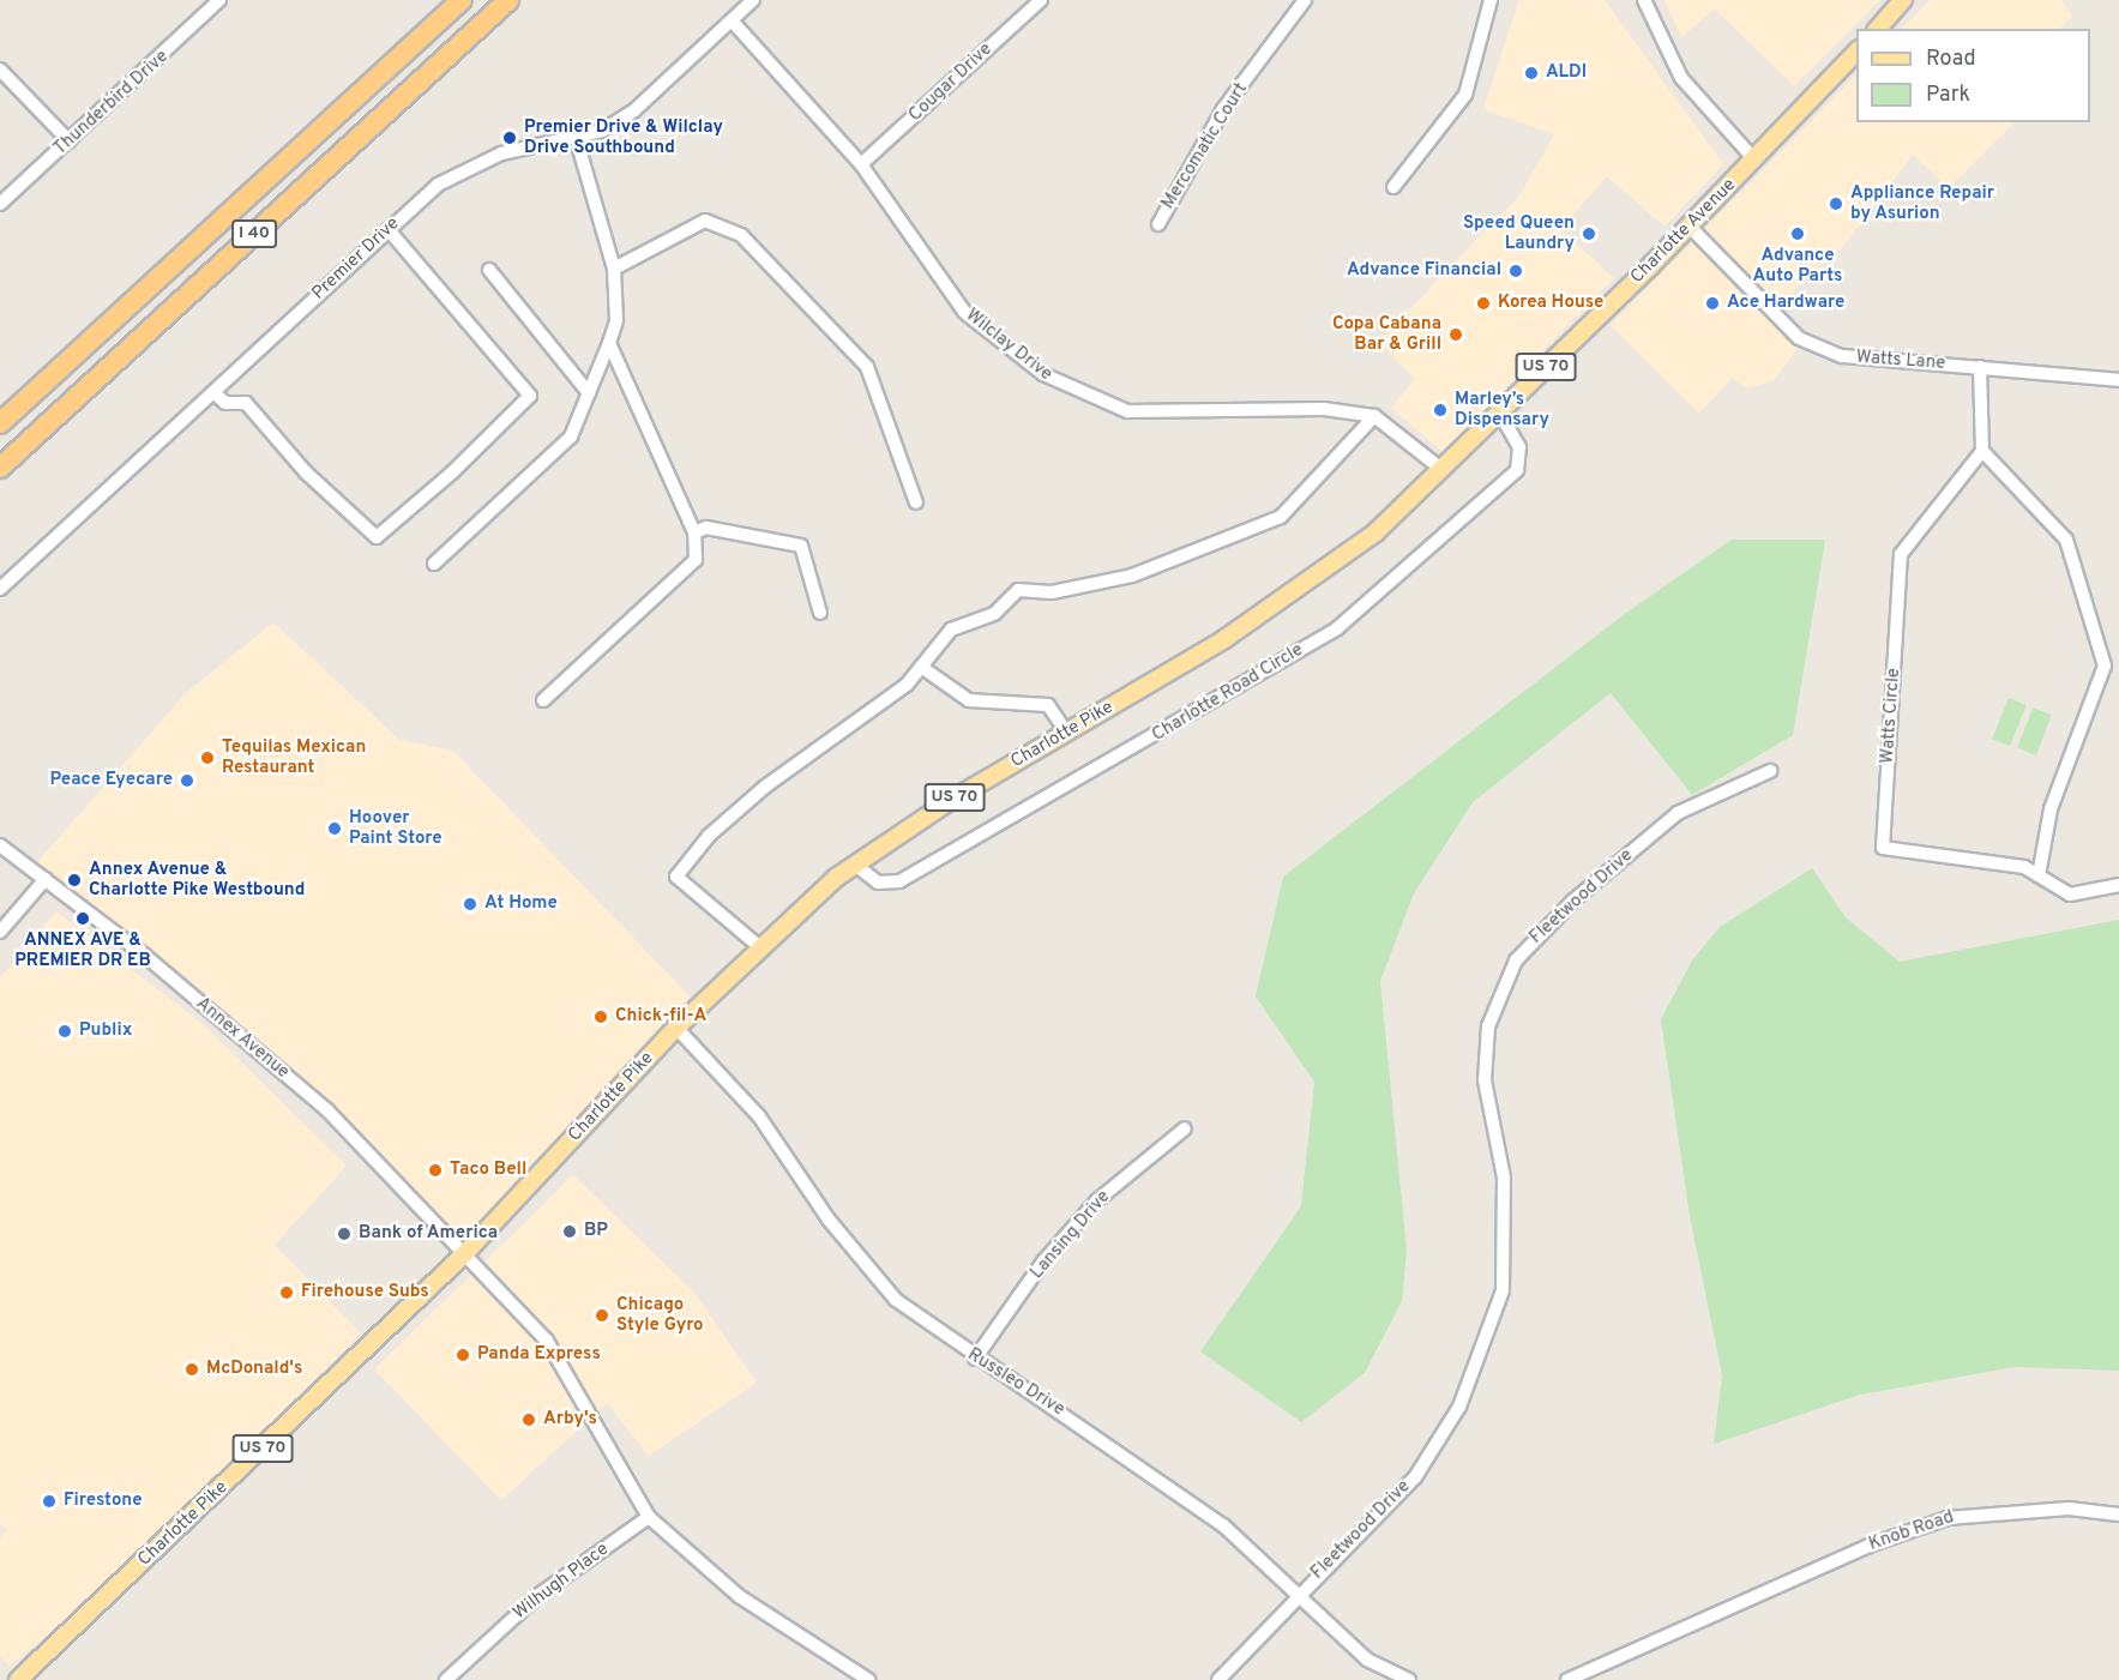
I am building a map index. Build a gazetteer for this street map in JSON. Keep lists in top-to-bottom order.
{
  "streets": {
    "highway": ["I 40"],
    "main road": ["Charlotte Avenue", "US 70", "Charlotte Pike"],
    "street": [
      "Cougar Drive",
      "Thunderbird Drive",
      "Mercomatic Court",
      "Premier Drive",
      "Wilclay Drive",
      "Watts Lane",
      "Charlotte Road Circle",
      "Watts Circle",
      "Fleetwood Drive",
      "Annex Avenue",
      "Lansing Drive",
      "Russleo Drive",
      "Knob Road",
      "Wilhugh Place"
    ]
  },
  "crossings": [
    ["Cougar Drive", "Wilclay Drive"],
    ["Charlotte Avenue", "Watts Lane"],
    ["Charlotte Avenue", "Charlotte Road Circle"],
    ["Charlotte Avenue", "Charlotte Pike"],
    ["Premier Drive", "Wilclay Drive"],
    ["Charlotte Road Circle", "Charlotte Pike"],
    ["Charlotte Pike", "Annex Avenue"],
    ["Charlotte Pike", "Russleo Drive"],
    ["Fleetwood Drive", "Russleo Drive"],
    ["Annex Avenue", "Wilhugh Place"],
    ["Lansing Drive", "Russleo Drive"]
  ],
  "places": [
    "ALDI",
    "Premier Drive & Wilclay Drive Southbound",
    "Appliance Repair by Asurion",
    "Speed Queen Laundry",
    "Advance Auto Parts",
    "Advance Financial",
    "Korea House",
    "Ace Hardware",
    "Copa Cabana Bar & Grill",
    "Marley’s Dispensary",
    "Tequilas Mexican Restaurant",
    "Peace Eyecare",
    "Hoover Paint Store",
    "Annex Avenue & Charlotte Pike Westbound",
    "At Home",
    "ANNEX AVE & PREMIER DR EB",
    "Chick-fil-A",
    "Publix",
    "Taco Bell",
    "BP",
    "Bank of America",
    "Firehouse Subs",
    "Chicago Style Gyro",
    "Panda Express",
    "McDonald's",
    "Arby's",
    "Firestone"
  ],
  "legend": ["Road", "Park"]
}
